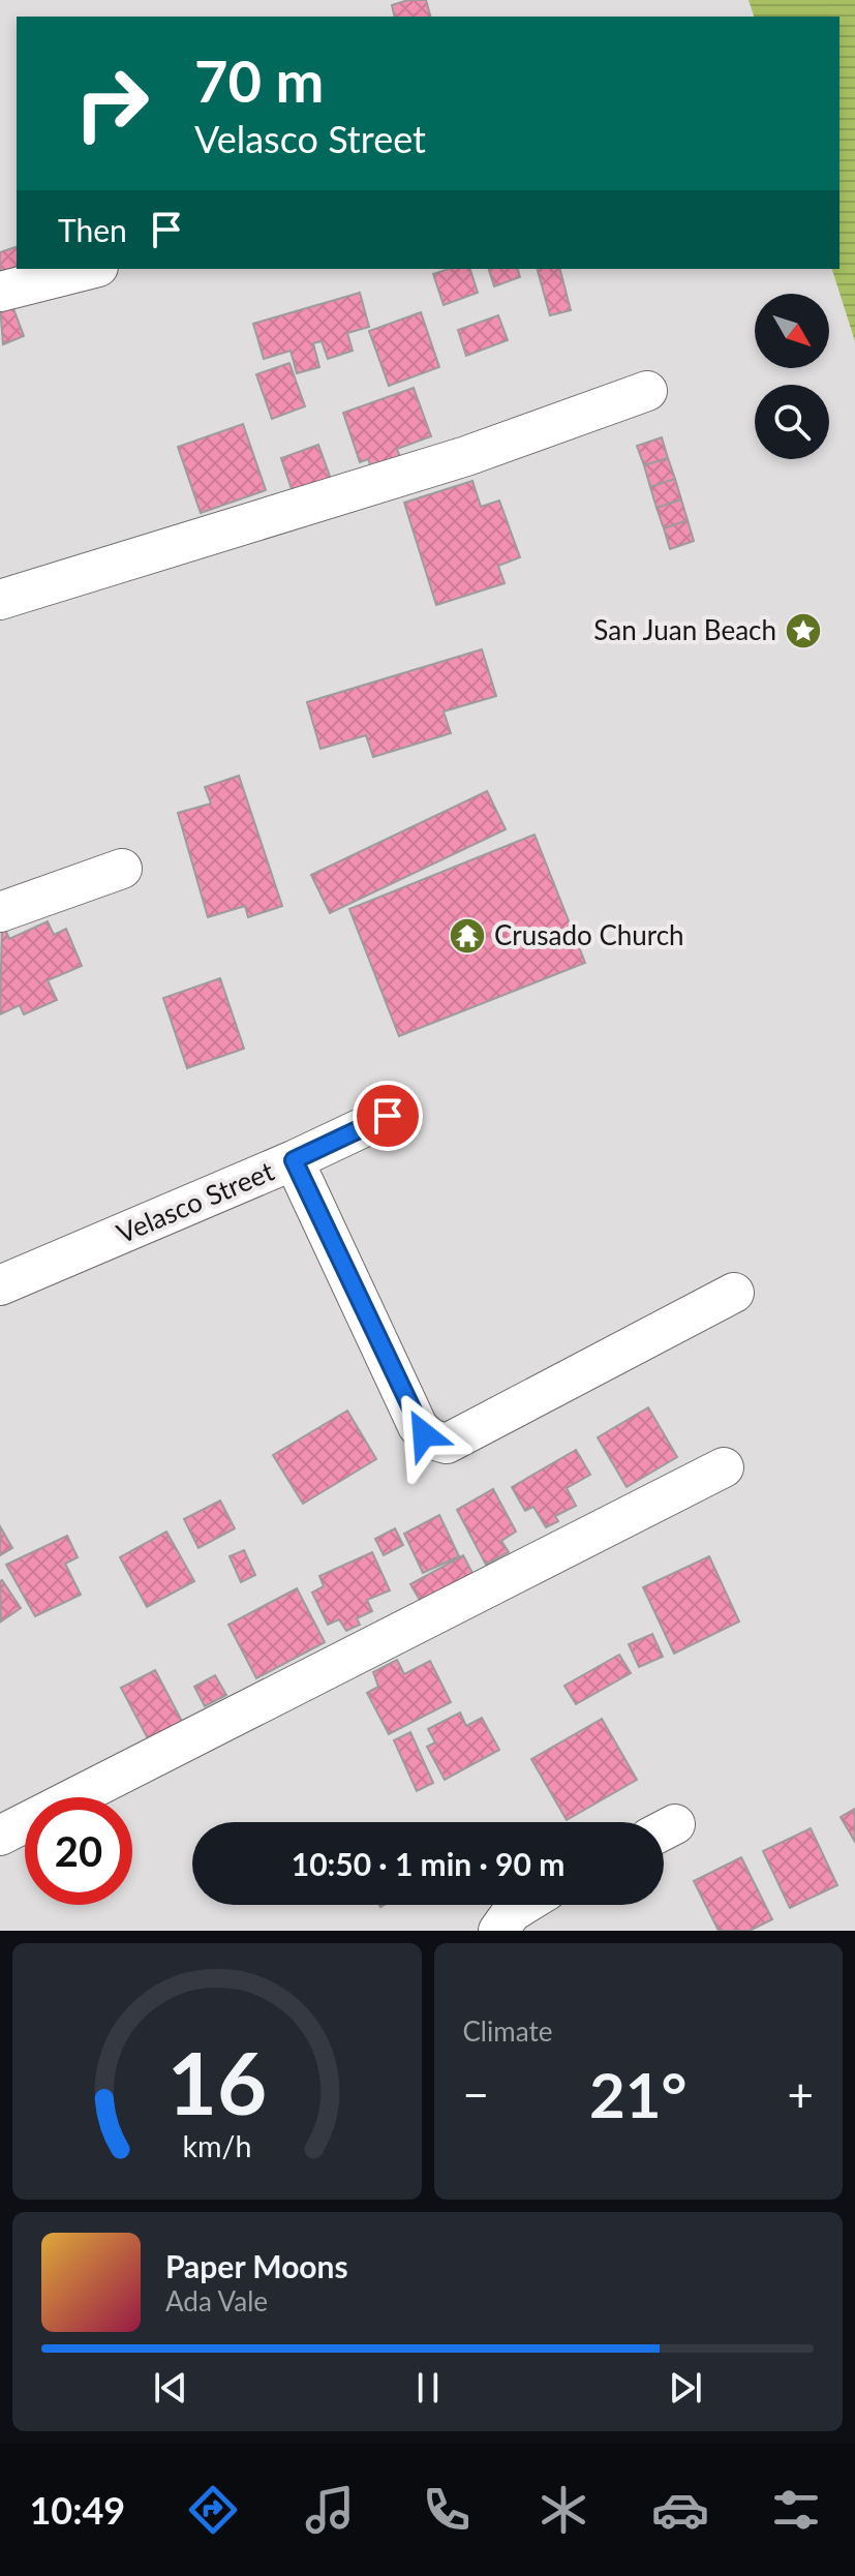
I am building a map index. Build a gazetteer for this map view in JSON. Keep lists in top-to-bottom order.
{
  "streets": {
    "street": ["Velasco Street"]
  },
  "places": {
    "place": ["San Juan Beach"],
    "temple": ["Crusado Church"]
  },
  "north": "bottom right",
  "page": {
    "turn": ["70 m", "Velasco Street"],
    "then": "Then",
    "limit": "20",
    "trip": "10:50 · 1 min · 90 m",
    "tile": "Climate",
    "heat": ["−", "21°", "+"],
    "song": ["Paper Moons", "Ada Vale"],
    "tabs": "10:49",
    "gauge": ["16", "km/h"]
  }
}
